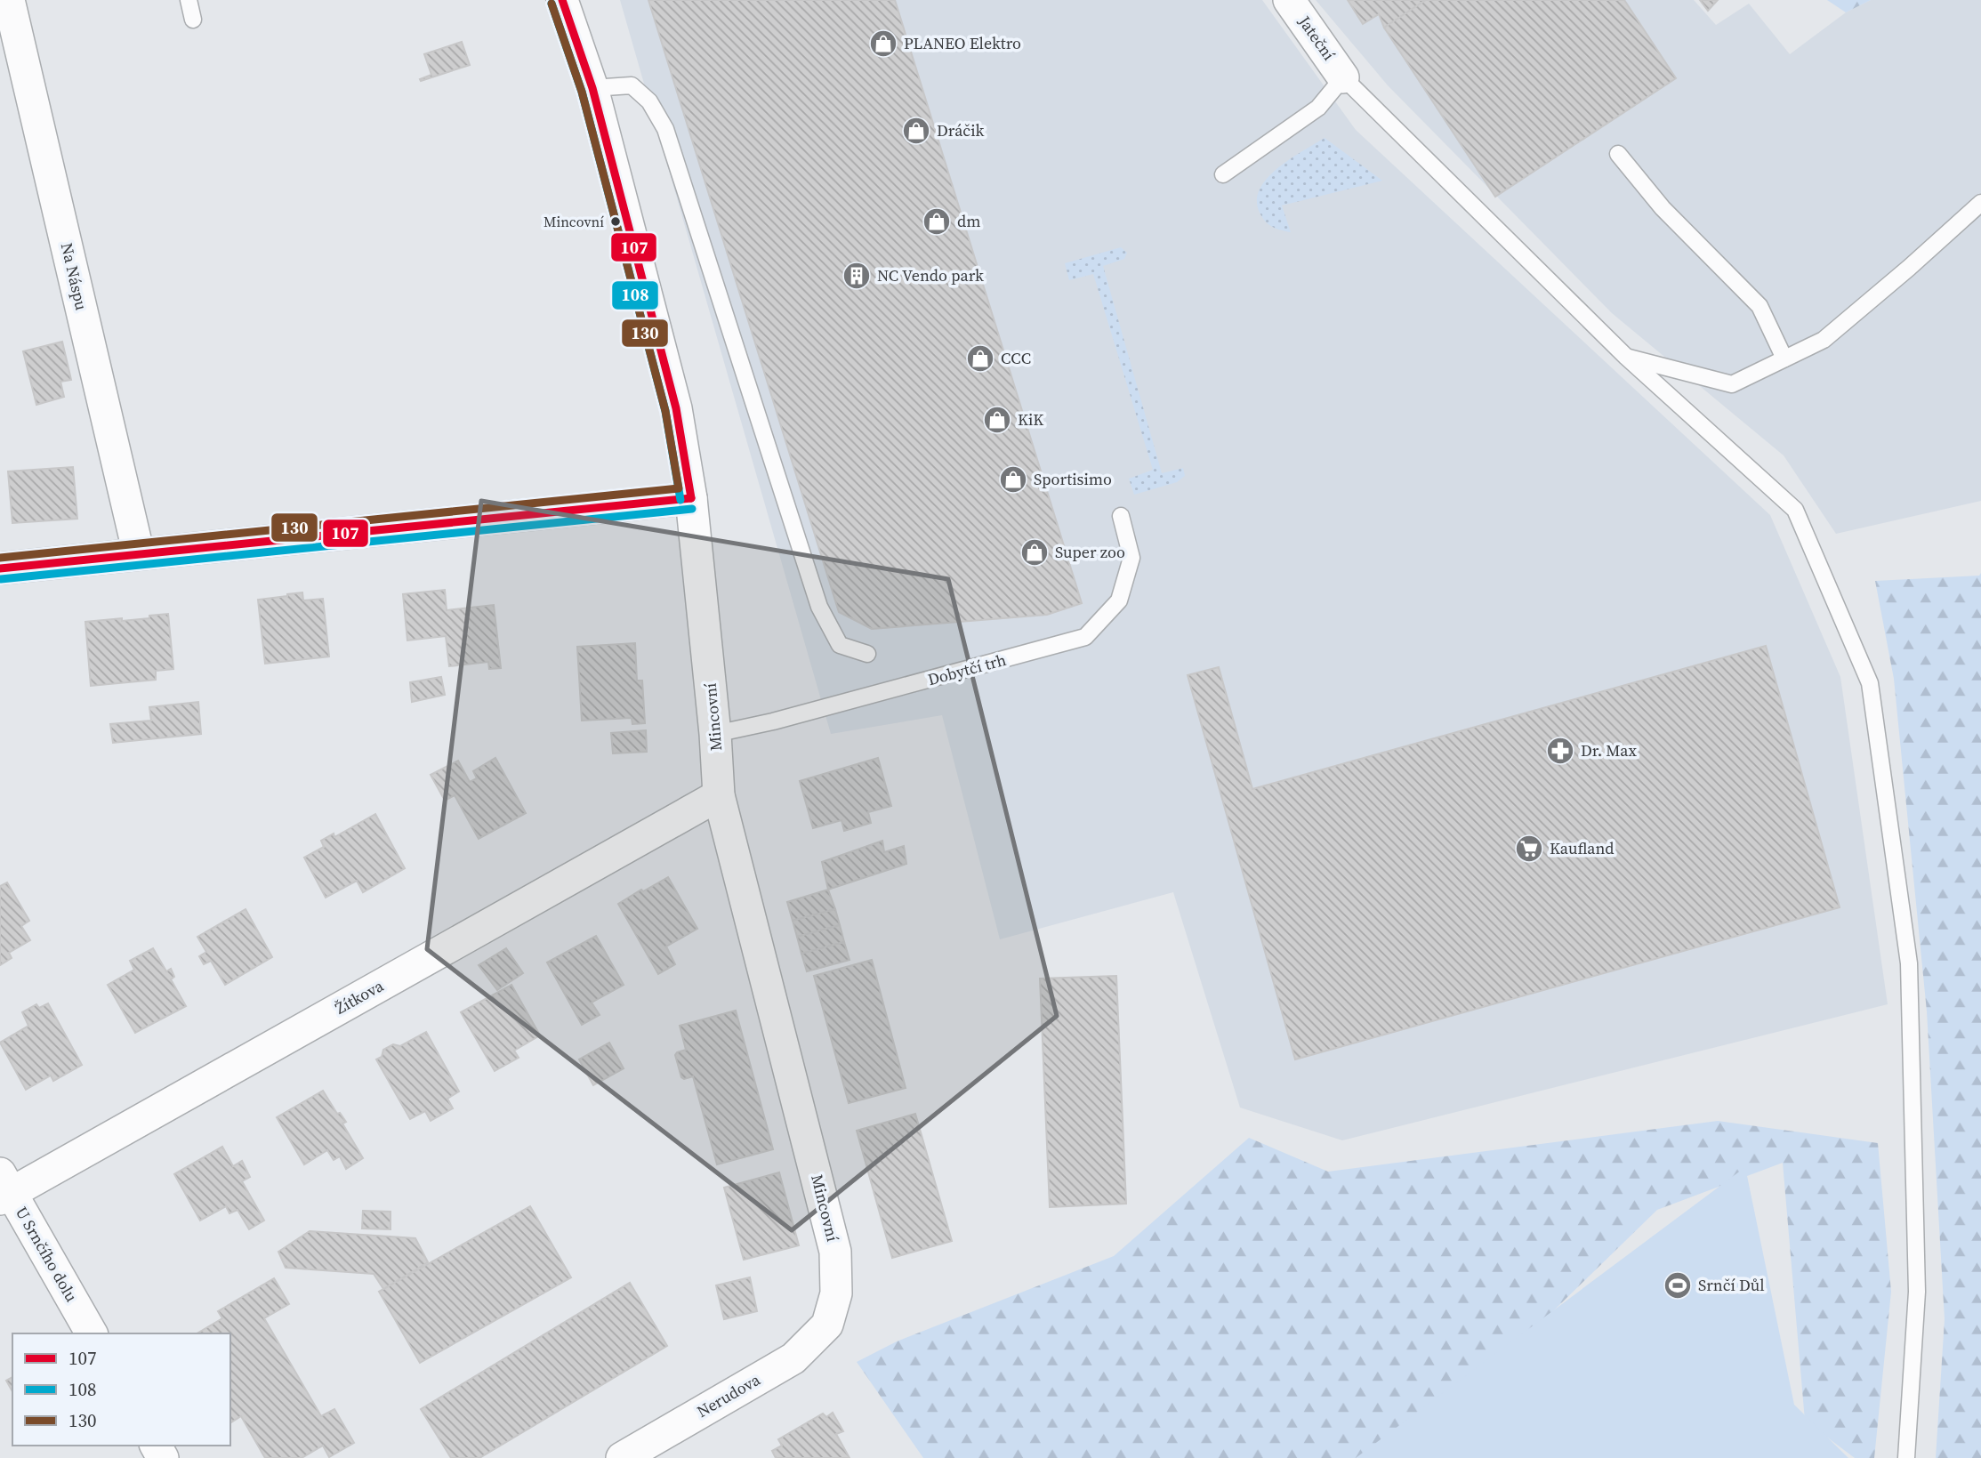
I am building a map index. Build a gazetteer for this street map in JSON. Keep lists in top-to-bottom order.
{
  "streets": {
    "street": [
      "Jateční",
      "Na Náspu",
      "Mincovní",
      "Žítkova",
      "U Srnčího dolu",
      "Nerudova"
    ],
    "lane": ["Dobytčí trh"]
  },
  "crossings": [
    ["Dobytčí trh", "Mincovní"],
    ["Mincovní", "Žítkova"],
    ["Mincovní", "Nerudova"],
    ["Žítkova", "U Srnčího dolu"]
  ],
  "places": {
    "shop": [
      "PLANEO Elektro",
      "Dráčik",
      "dm",
      "CCC",
      "KiK",
      "Sportisimo",
      "Super zoo"
    ],
    "other": ["Mincovní"],
    "building": ["NC Vendo park"],
    "pharmacy": ["Dr. Max"],
    "supermarket": ["Kaufland"],
    "sports": ["Srnčí Důl"]
  },
  "lines": ["transit line 107", "transit line 108", "transit line 130"],
  "legend": ["107", "108", "130"]
}
